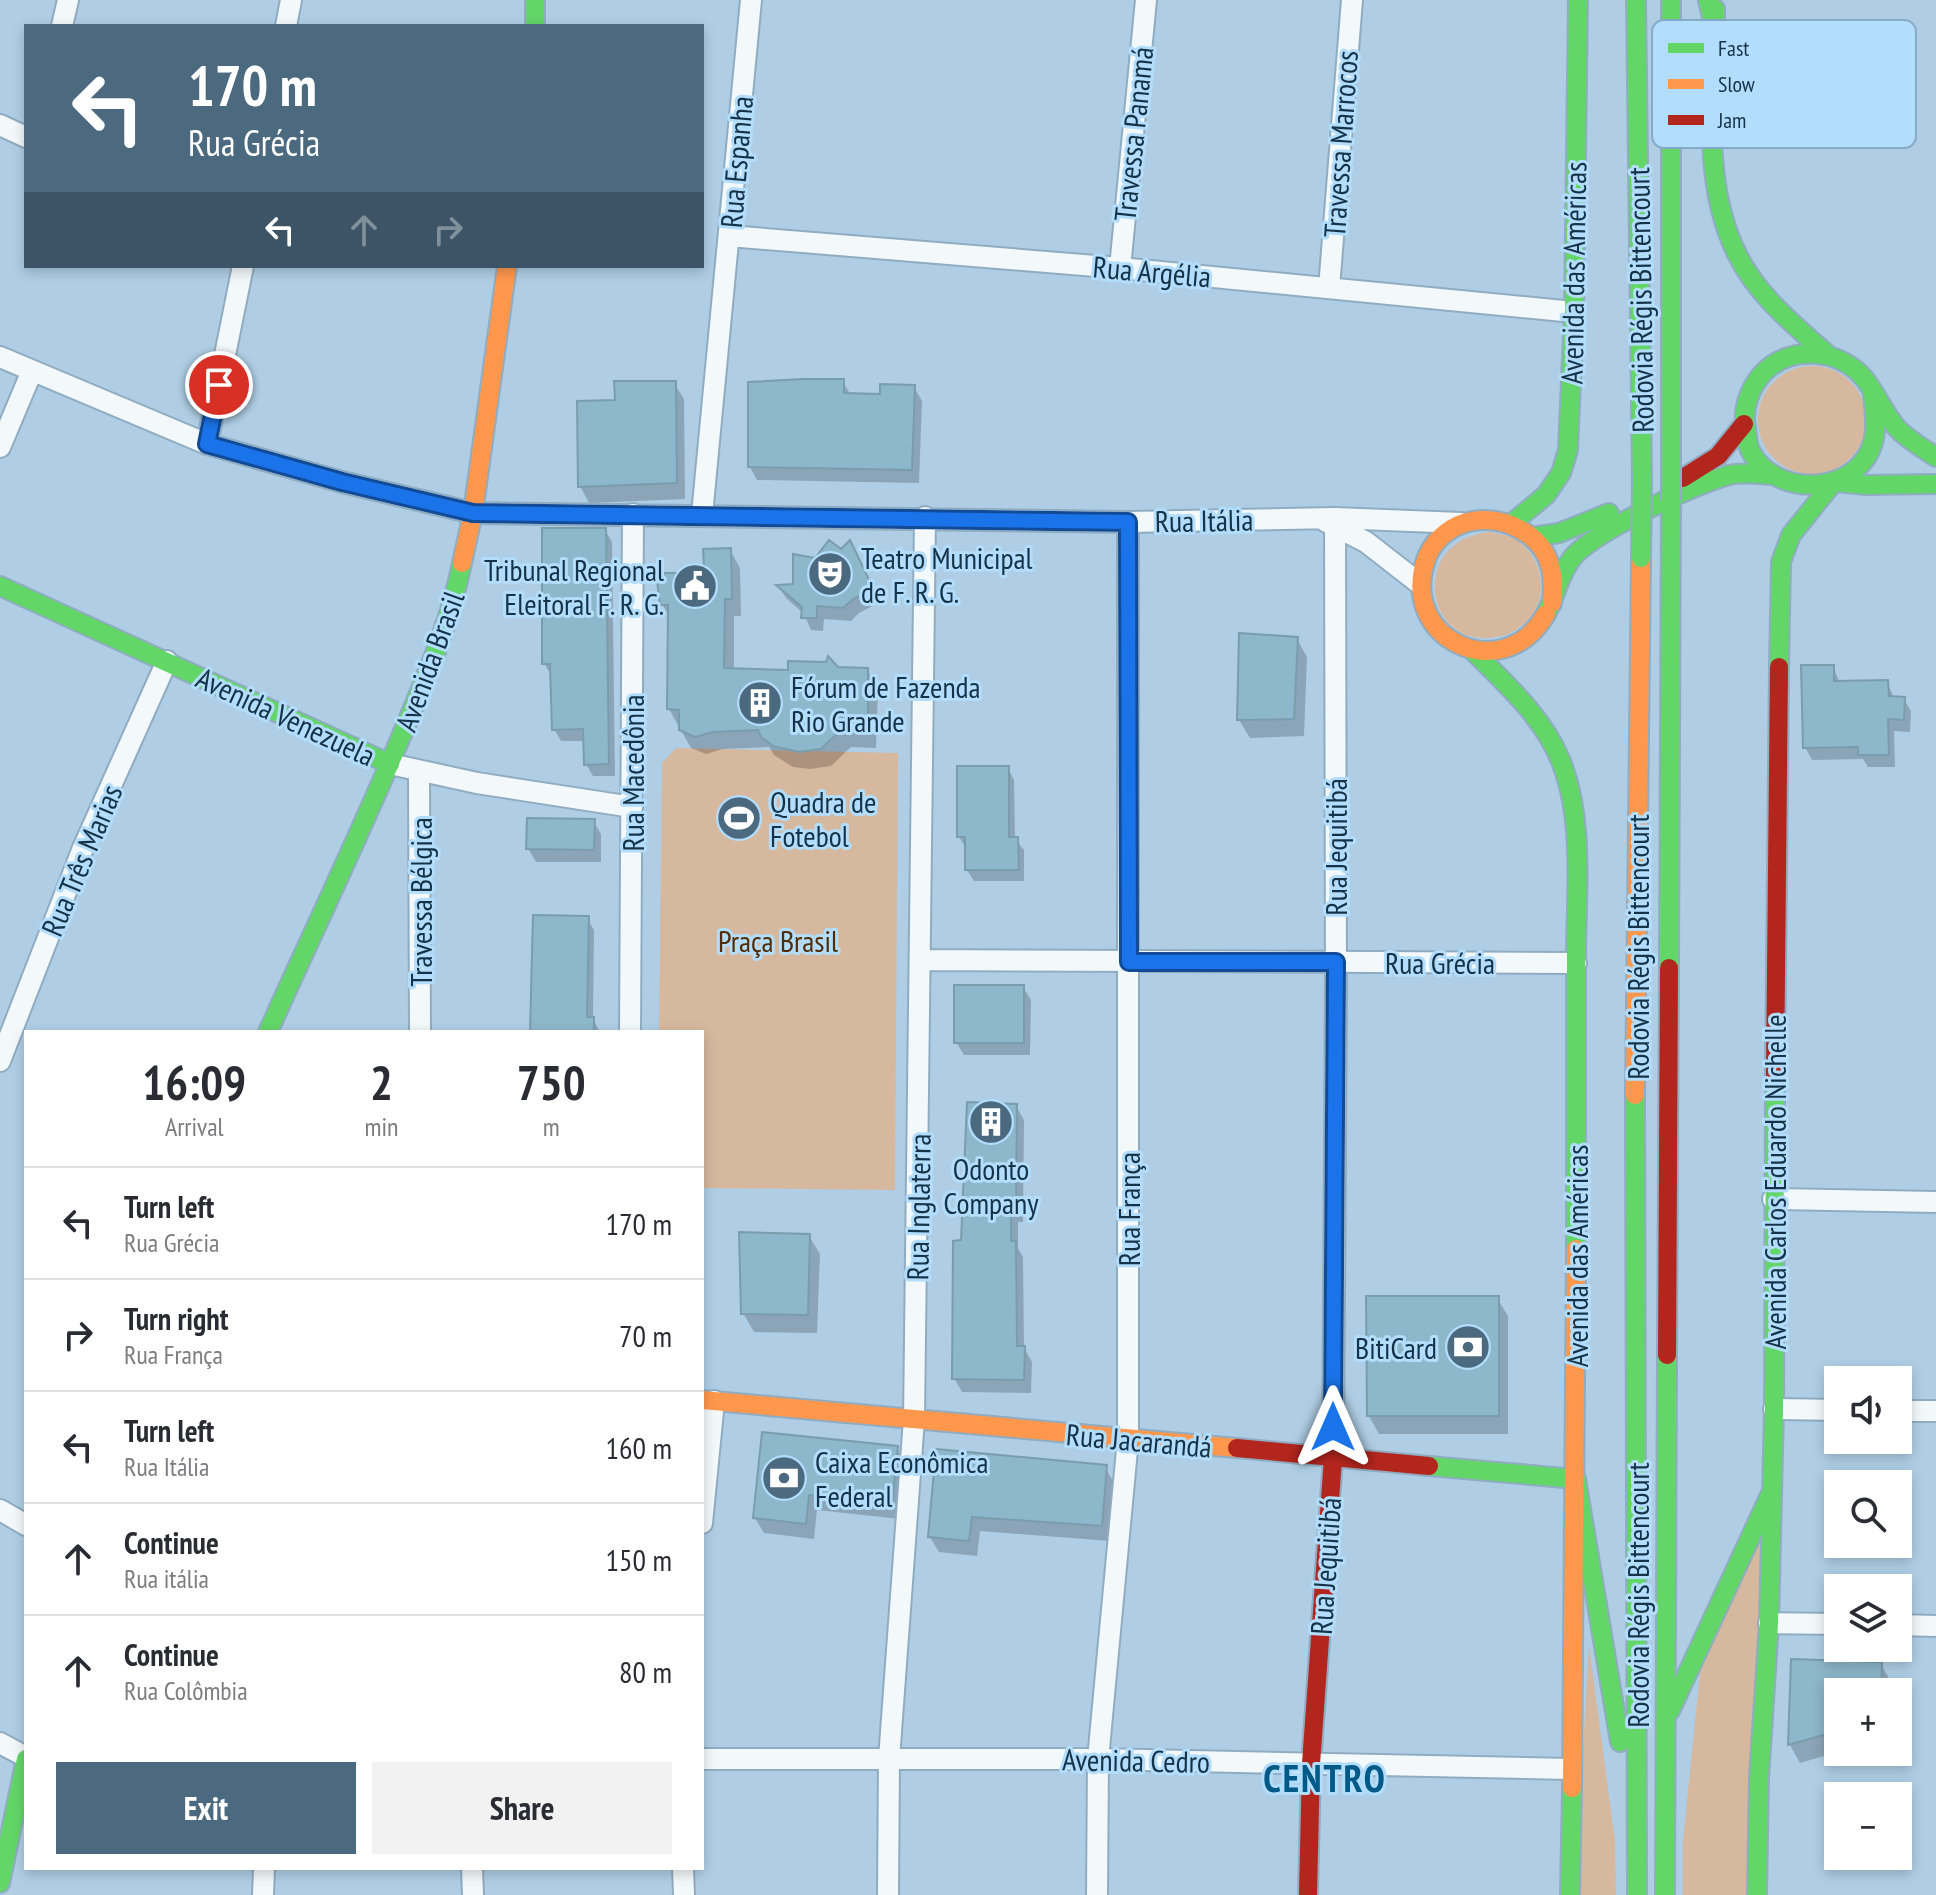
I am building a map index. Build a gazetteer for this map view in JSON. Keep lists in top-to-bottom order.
{
  "streets": {
    "main road": [
      "Avenida das Américas",
      "Rodovia Régis Bittencourt",
      "Avenida Brasil",
      "Avenida Venezuela",
      "Rua Jequitibá",
      "Avenida Carlos Eduardo Nichelle",
      "Rua Jacarandá"
    ],
    "street": [
      "Travessa Panamá",
      "Travessa Marrocos",
      "Rua Espanha",
      "Rua Argélia",
      "Rua Itália",
      "Rua Macedônia",
      "Rua Três Marias",
      "Travessa Bélgica",
      "Rua Grécia",
      "Rua Inglaterra",
      "Rua França",
      "Avenida Cedro"
    ]
  },
  "crossings": [
    ["Travessa Panamá", "Rua Argélia"],
    ["Travessa Marrocos", "Rua Argélia"],
    ["Rua Espanha", "Rua Argélia"],
    ["Rua Espanha", "Rua Itália"],
    ["Rua Argélia", "Avenida das Américas"],
    ["Avenida das Américas", "Rua Itália"],
    ["Avenida das Américas", "Rua Grécia"],
    ["Avenida das Américas", "Rua Jacarandá"],
    ["Avenida das Américas", "Avenida Cedro"],
    ["Rua Itália", "Rua Jequitibá"],
    ["Rua Itália", "Rua Inglaterra"],
    ["Rua Itália", "Rua França"],
    ["Avenida Brasil", "Avenida Venezuela"],
    ["Avenida Venezuela", "Rua Macedônia"],
    ["Avenida Venezuela", "Rua Três Marias"],
    ["Avenida Venezuela", "Travessa Bélgica"],
    ["Rua Jequitibá", "Rua Grécia"],
    ["Rua Jequitibá", "Rua Jacarandá"],
    ["Rua Jequitibá", "Avenida Cedro"],
    ["Rua Grécia", "Rua Inglaterra"],
    ["Rua Grécia", "Rua França"],
    ["Rua Inglaterra", "Rua Jacarandá"],
    ["Rua Inglaterra", "Avenida Cedro"],
    ["Rua França", "Rua Jacarandá"],
    ["Rua França", "Avenida Cedro"]
  ],
  "districts": ["CENTRO"],
  "parks": ["Praça Brasil"],
  "places": {
    "theatre": ["Teatro Municipal de F. R. G."],
    "public building": ["Tribunal Regional Eleitoral F. R. G."],
    "building": ["Fórum de Fazenda Rio Grande", "Odonto Company"],
    "sports": ["Quadra de Fotebol"],
    "bank": ["BitiCard", "Caixa Econômica Federal"]
  },
  "legend": ["Fast", "Slow", "Jam"],
  "page": {
    "turn": ["170 m", "Rua Grécia"],
    "eta": [
      "16:09",
      "Arrival",
      "2",
      "min",
      "750",
      "m"
    ],
    "list": [
      {
        "name": "Turn left",
        "note": "Rua Grécia",
        "value": "170 m"
      },
      {
        "name": "Turn right",
        "note": "Rua França",
        "value": "70 m"
      },
      {
        "name": "Turn left",
        "note": "Rua Itália",
        "value": "160 m"
      },
      {
        "name": "Continue",
        "note": "Rua itália",
        "value": "150 m"
      },
      {
        "name": "Continue",
        "note": "Rua Colômbia",
        "value": "80 m"
      }
    ],
    "map_buttons": ["+", "−"],
    "buttons": ["Exit", "Share"]
  }
}
